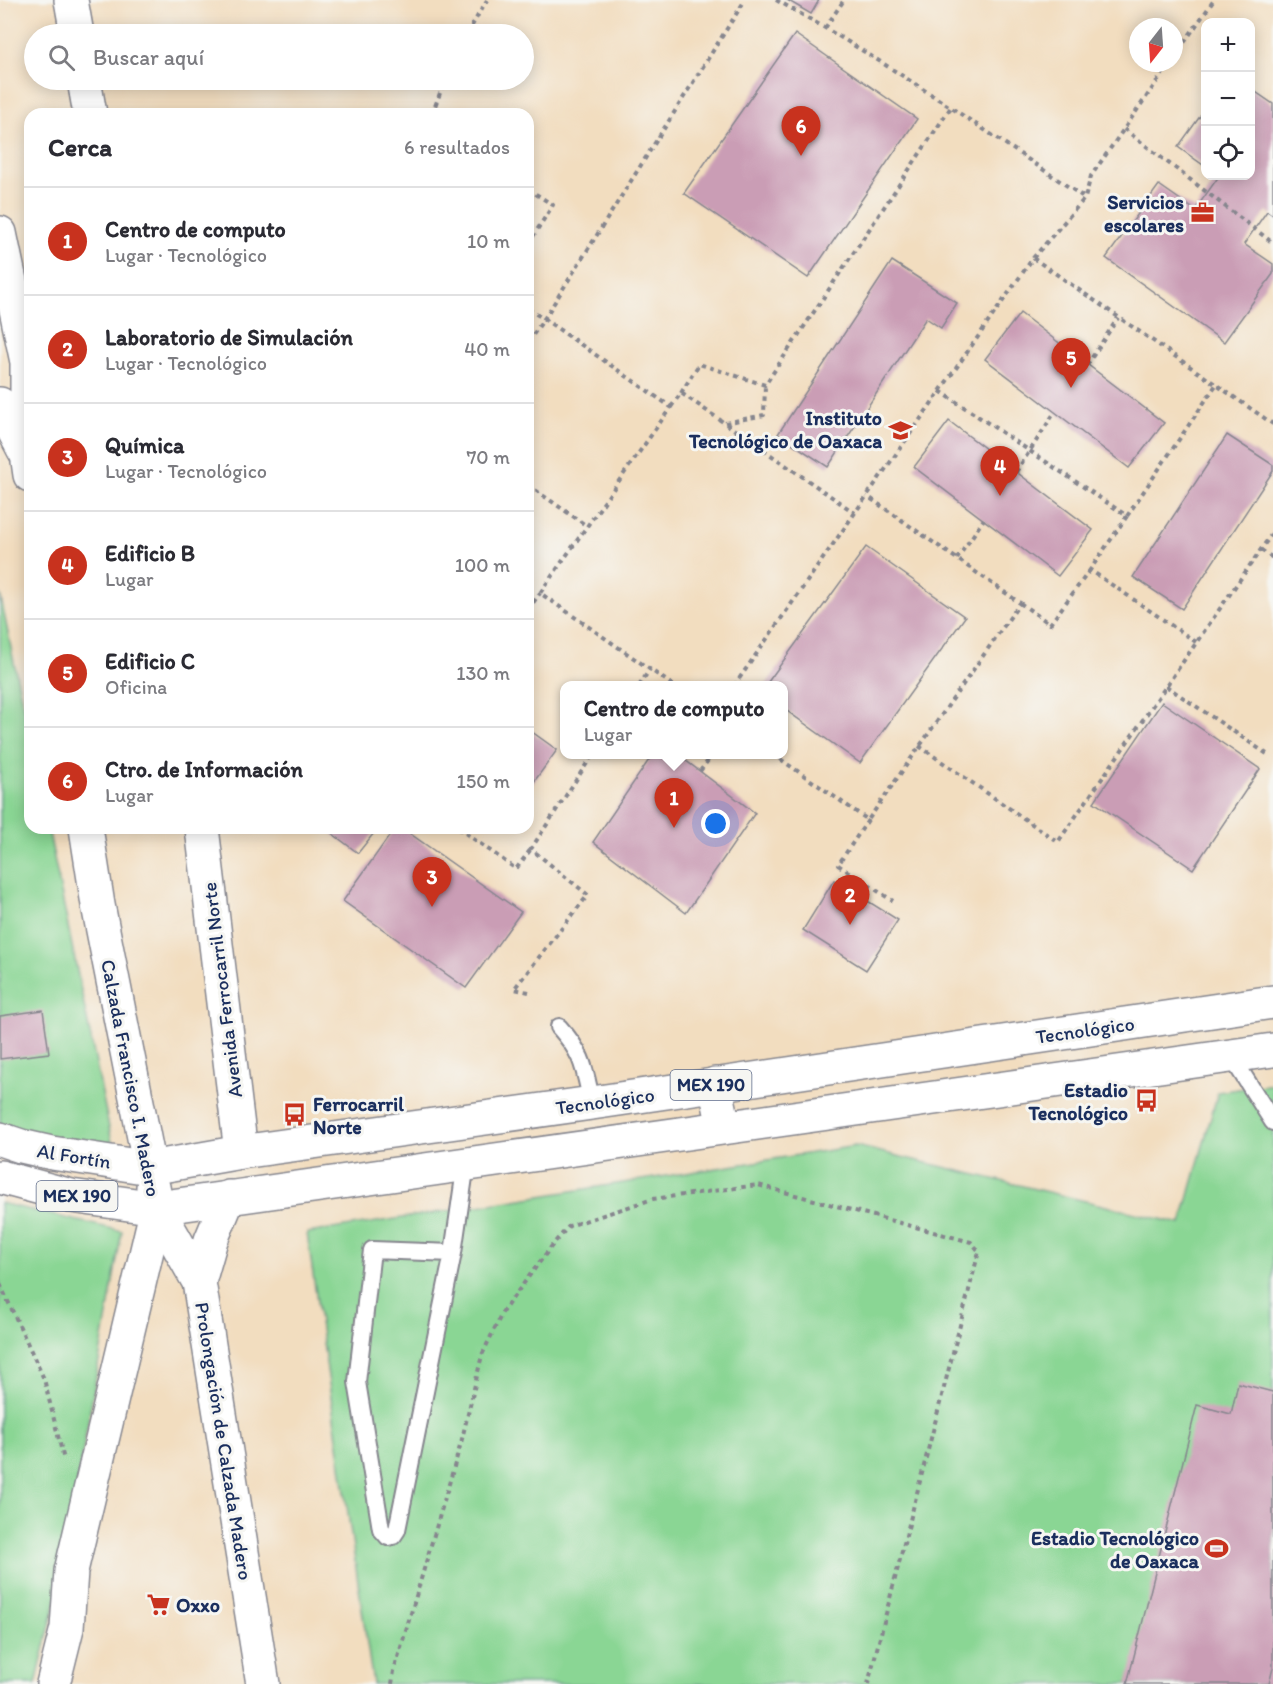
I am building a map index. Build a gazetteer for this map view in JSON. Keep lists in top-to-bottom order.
{
  "streets": {
    "main road": [
      "Avenida Ferrocarril Norte",
      "Tecnológico",
      "Calzada Francisco I. Madero",
      "MEX 190",
      "Al Fortín",
      "Prolongación de Calzada Madero"
    ]
  },
  "crossings": [
    ["Avenida Ferrocarril Norte", "Tecnológico"],
    ["Tecnológico", "Calzada Francisco I. Madero"],
    ["Tecnológico", "Al Fortín"],
    ["Calzada Francisco I. Madero", "MEX 190"],
    ["Calzada Francisco I. Madero", "Al Fortín"],
    ["Calzada Francisco I. Madero", "Prolongación de Calzada Madero"],
    ["MEX 190", "Al Fortín"],
    ["MEX 190", "Prolongación de Calzada Madero"],
    ["Al Fortín", "Prolongación de Calzada Madero"]
  ],
  "places": {
    "office": ["Servicios escolares"],
    "school or university": ["Instituto Tecnológico de Oaxaca"],
    "bus stop": ["Estadio Tecnológico", "Ferrocarril Norte"],
    "sports": ["Estadio Tecnológico de Oaxaca"],
    "supermarket": ["Oxxo"]
  },
  "north": "bottom",
  "page": {
    "map_buttons": ["+", "−"],
    "search": "Buscar aquí",
    "pins": [
      "6",
      "5",
      "4",
      "1",
      "3",
      "2"
    ],
    "heading": ["Cerca", "6 resultados"],
    "list": [
      {
        "mark": "1",
        "name": "Centro de computo",
        "note": "Lugar · Tecnológico",
        "value": "10 m"
      },
      {
        "mark": "2",
        "name": "Laboratorio de Simulación",
        "note": "Lugar · Tecnológico",
        "value": "40 m"
      },
      {
        "mark": "3",
        "name": "Química",
        "note": "Lugar · Tecnológico",
        "value": "70 m"
      },
      {
        "mark": "4",
        "name": "Edificio B",
        "note": "Lugar",
        "value": "100 m"
      },
      {
        "mark": "5",
        "name": "Edificio C",
        "note": "Oficina",
        "value": "130 m"
      },
      {
        "mark": "6",
        "name": "Ctro. de Información",
        "note": "Lugar",
        "value": "150 m"
      }
    ],
    "popup": ["Centro de computo", "Lugar"]
  }
}
